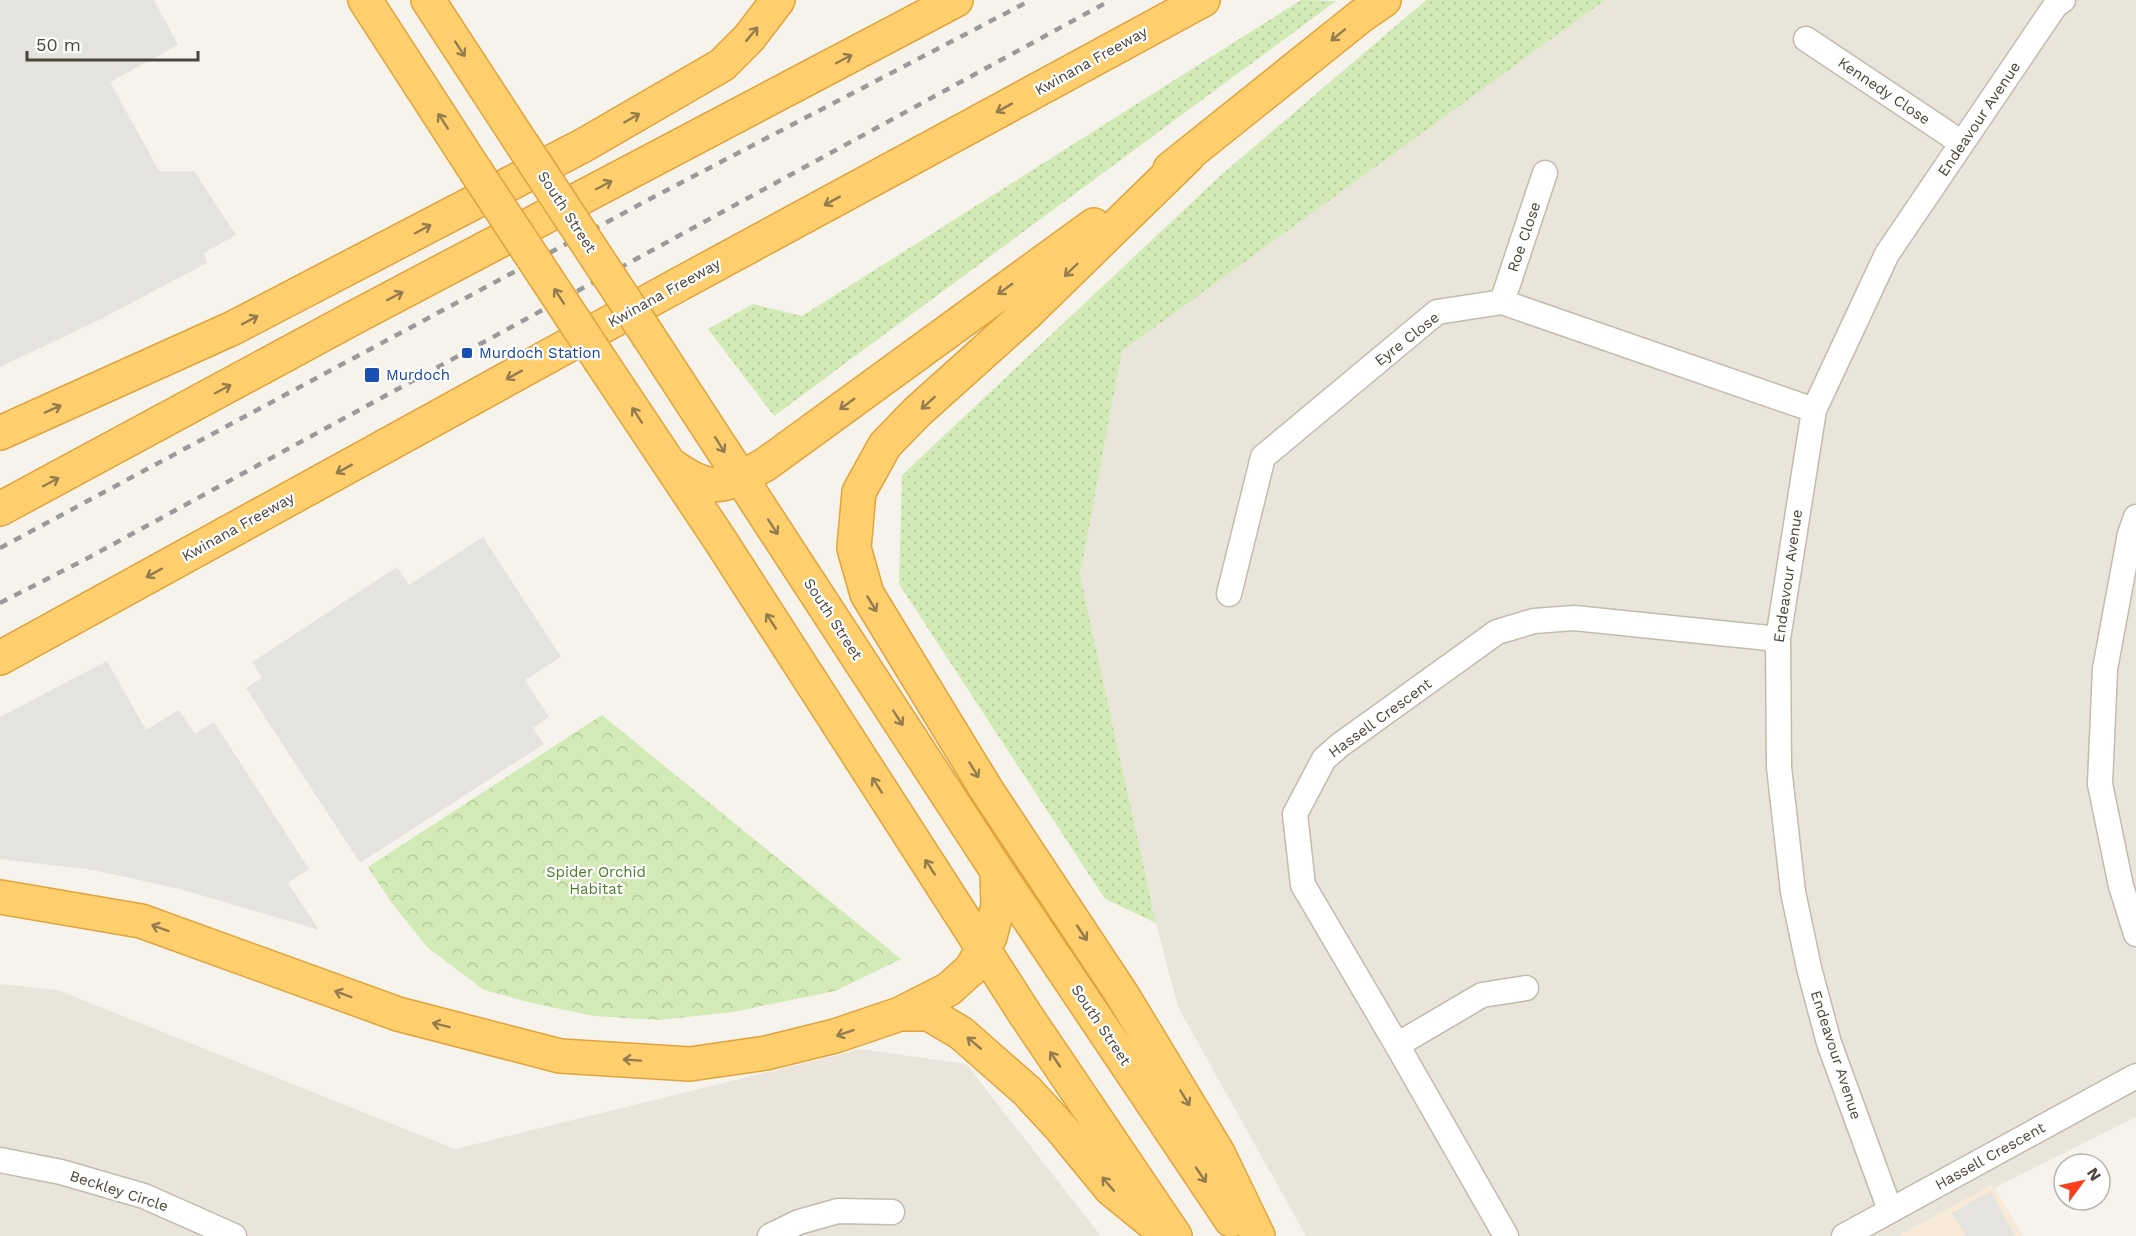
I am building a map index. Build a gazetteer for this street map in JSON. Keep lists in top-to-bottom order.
{
  "streets": {
    "highway": ["Kwinana Freeway", "South Street"],
    "street": [
      "Kennedy Close",
      "Endeavour Avenue",
      "Roe Close",
      "Eyre Close",
      "Hassell Crescent",
      "Beckley Circle"
    ]
  },
  "crossings": [
    ["Kennedy Close", "Endeavour Avenue"],
    ["Endeavour Avenue", "Eyre Close"],
    ["Endeavour Avenue", "Hassell Crescent"],
    ["Roe Close", "Eyre Close"]
  ],
  "parks": ["Spider Orchid Habitat"],
  "places": {
    "transit": ["Murdoch Station", "Murdoch"]
  },
  "scale_bar": "50 m",
  "north": "top right"
}
